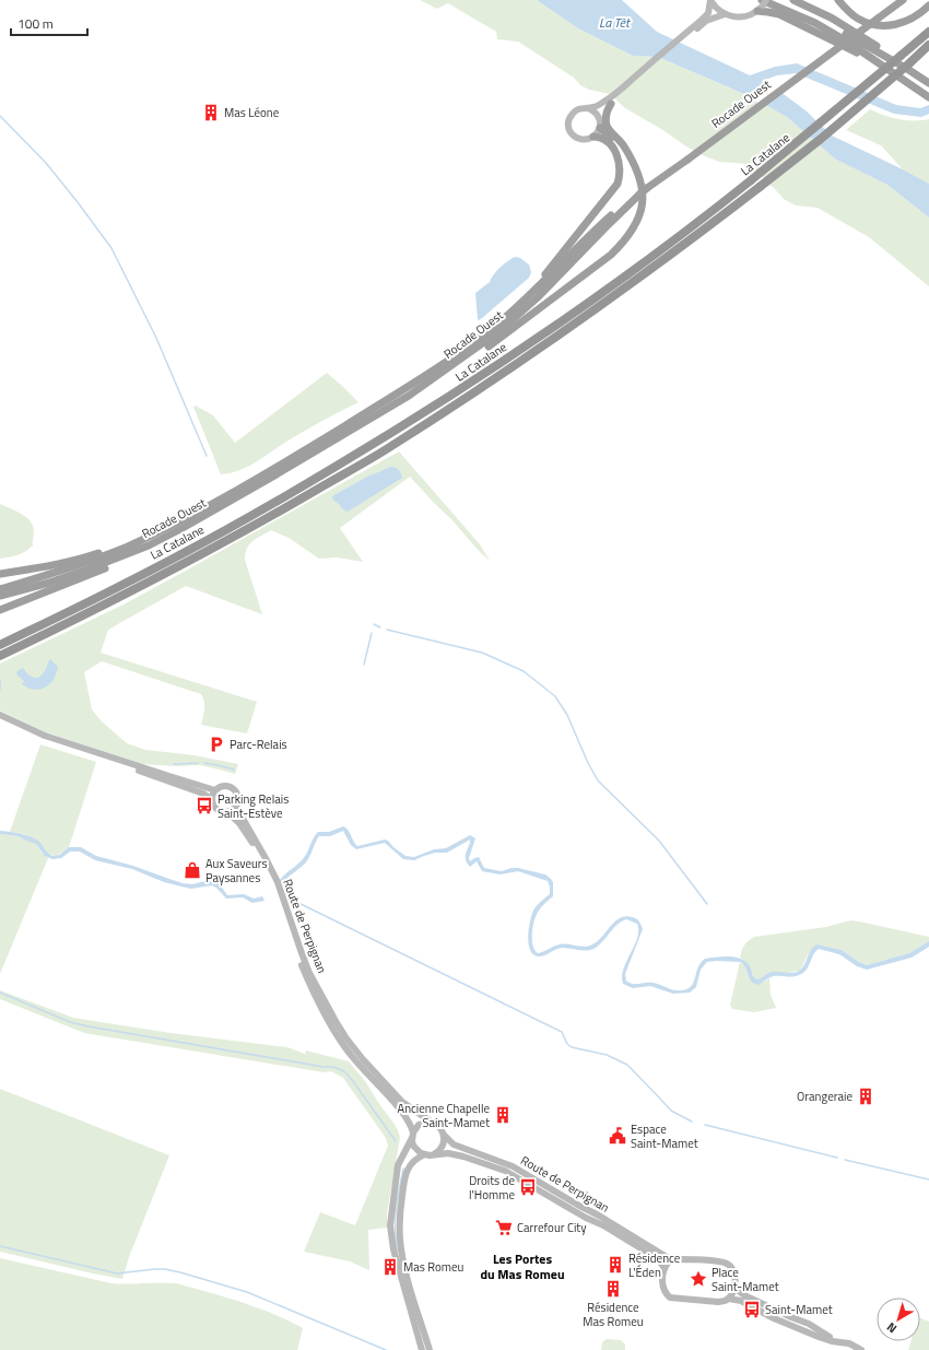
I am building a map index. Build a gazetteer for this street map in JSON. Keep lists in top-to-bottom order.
{
  "streets": {
    "highway": ["Rocade Ouest", "La Catalane"],
    "main road": ["Route de Perpignan"]
  },
  "districts": ["Les Portes du Mas Romeu"],
  "water": ["La Têt"],
  "places": {
    "building": [
      "Mas Léone",
      "Orangeraie",
      "Ancienne Chapelle Saint-Mamet",
      "Résidence L'Éden",
      "Mas Romeu",
      "Résidence Mas Romeu"
    ],
    "parking": ["Parc-Relais"],
    "bus stop": ["Parking Relais Saint-Estève", "Droits de l'Homme", "Saint-Mamet"],
    "shop": ["Aux Saveurs Paysannes"],
    "public building": ["Espace Saint-Mamet"],
    "supermarket": ["Carrefour City"],
    "place": ["Place Saint-Mamet"]
  },
  "scale_bar": "100 m",
  "north": "bottom left"
}
